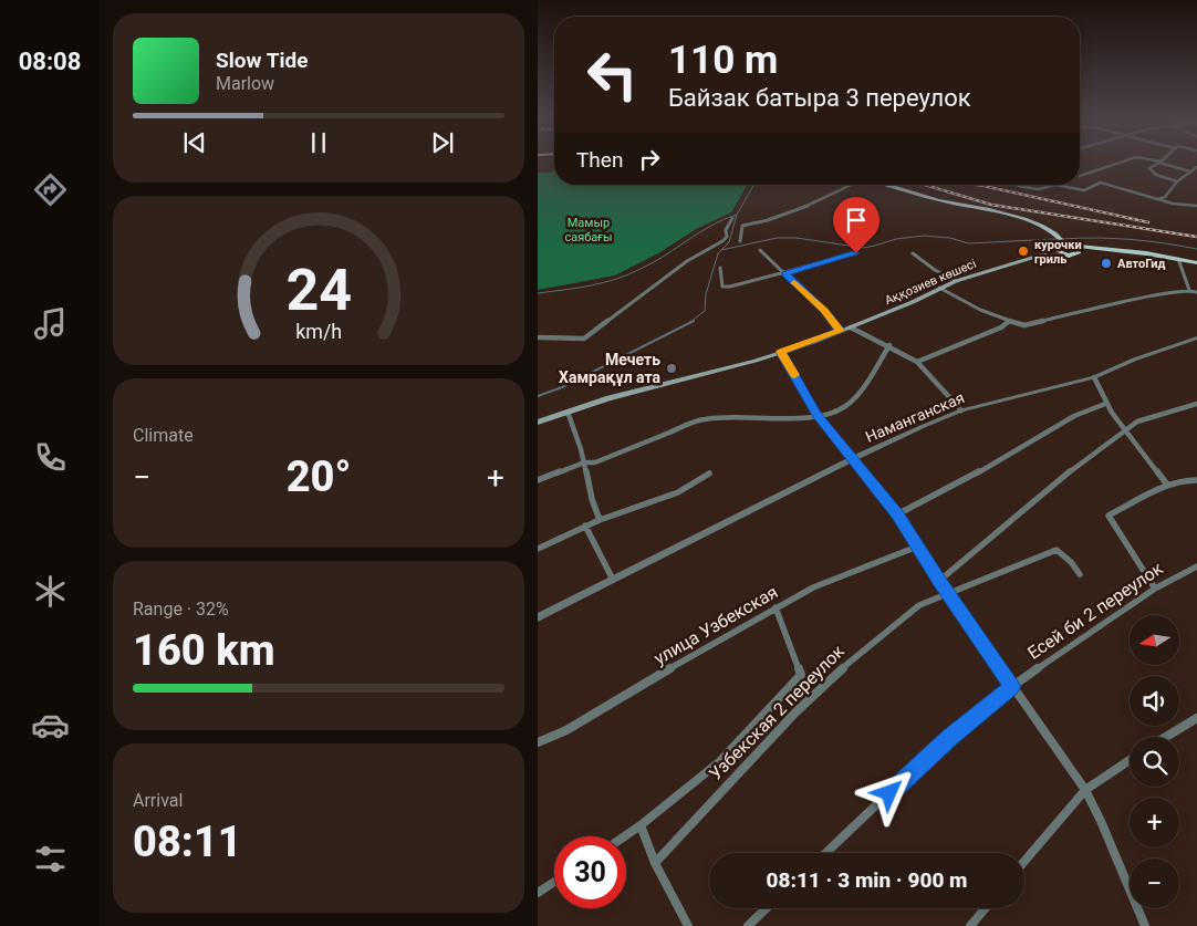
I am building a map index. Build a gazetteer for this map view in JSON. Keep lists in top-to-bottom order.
{
  "streets": {
    "main road": ["Аққозиев көшесі"],
    "street": [
      "Наманганская",
      "Есей би 2 переулок",
      "улица Узбекская",
      "Узбекская 2 переулок"
    ]
  },
  "crossings": [
    ["улица Узбекская", "Узбекская 2 переулок"]
  ],
  "parks": ["Мамыр саябағы"],
  "places": ["курочки гриль", "АвтоГид", "Мечеть Хамрақұл ата"],
  "north": "left",
  "page": {
    "tabs": "08:08",
    "turn": ["110 m", "Байзак батыра 3 переулок"],
    "song": ["Slow Tide", "Marlow"],
    "then": "Then",
    "tile": [
      "Climate",
      ["Range · 32%", "160 km"],
      ["Arrival", "08:11"]
    ],
    "heat": ["−", "20°", "+"],
    "map_buttons": ["+", "−"],
    "limit": "30",
    "trip": "08:11 · 3 min · 900 m",
    "gauge": ["24", "km/h"]
  }
}
